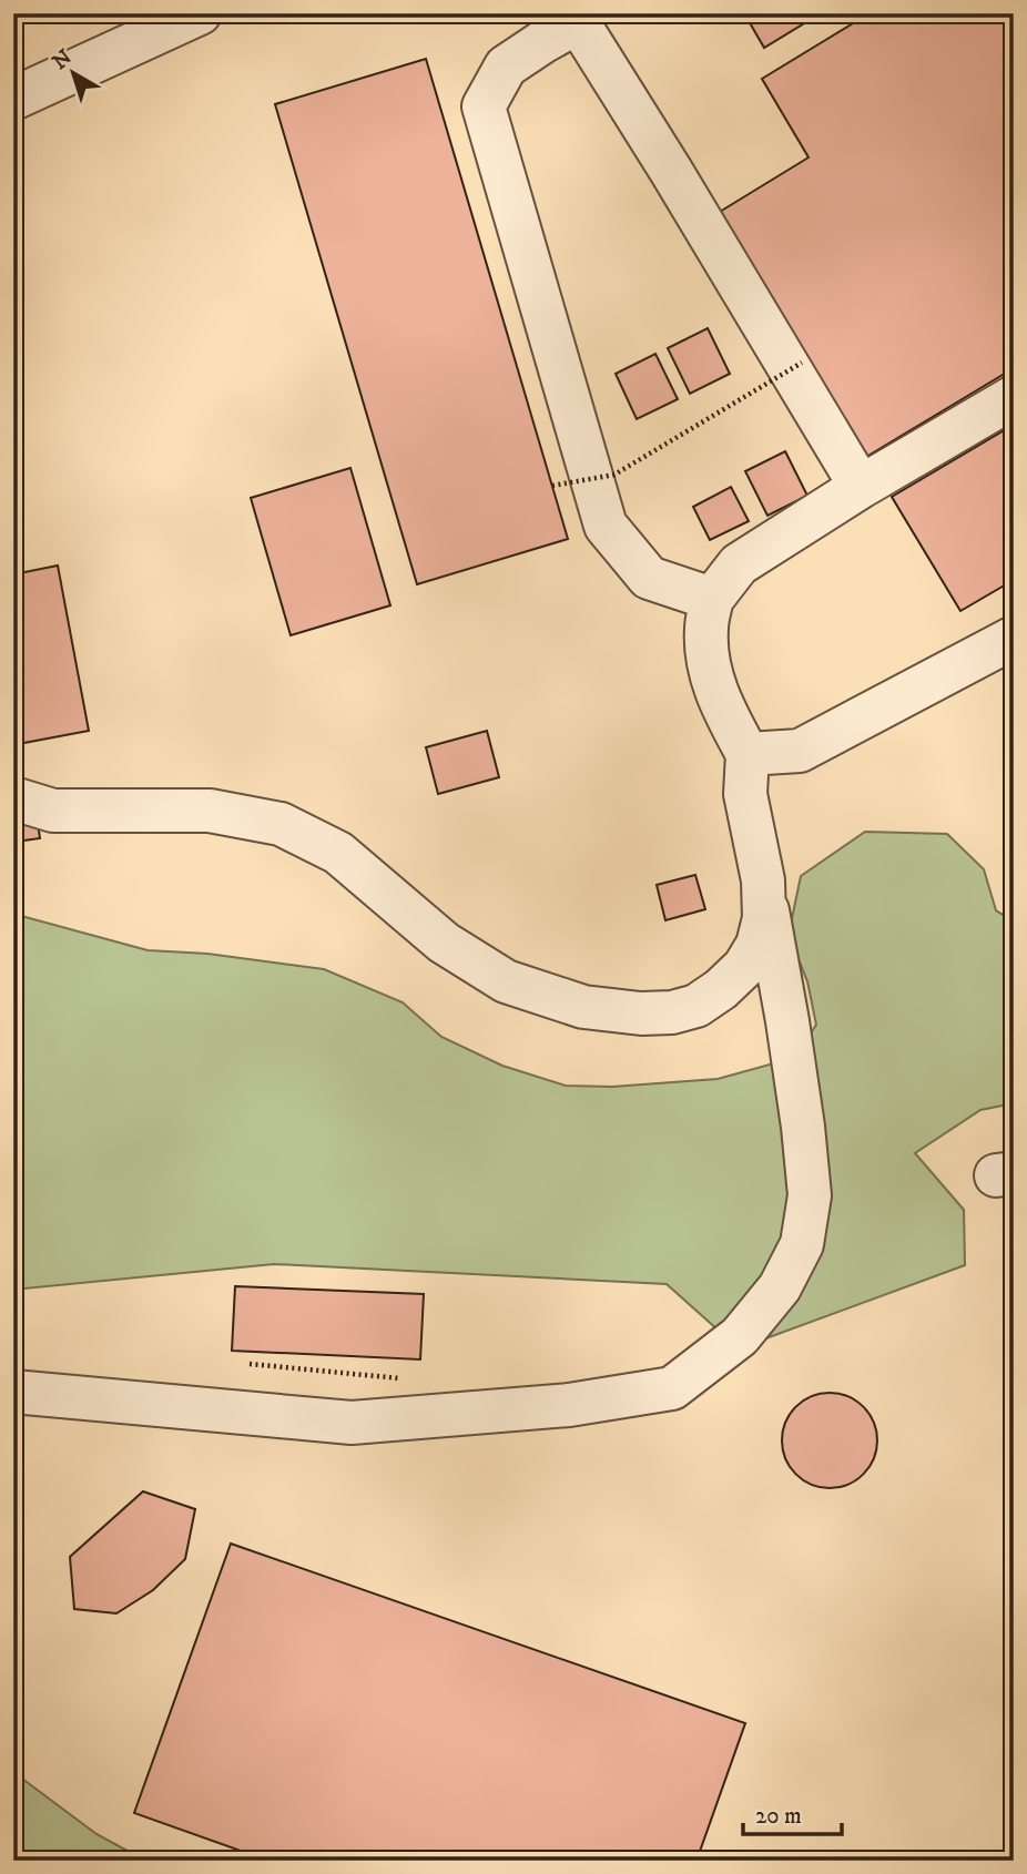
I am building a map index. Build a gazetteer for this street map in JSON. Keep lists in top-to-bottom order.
{
  "scale_bar": "20 m",
  "north": "top left"
}
